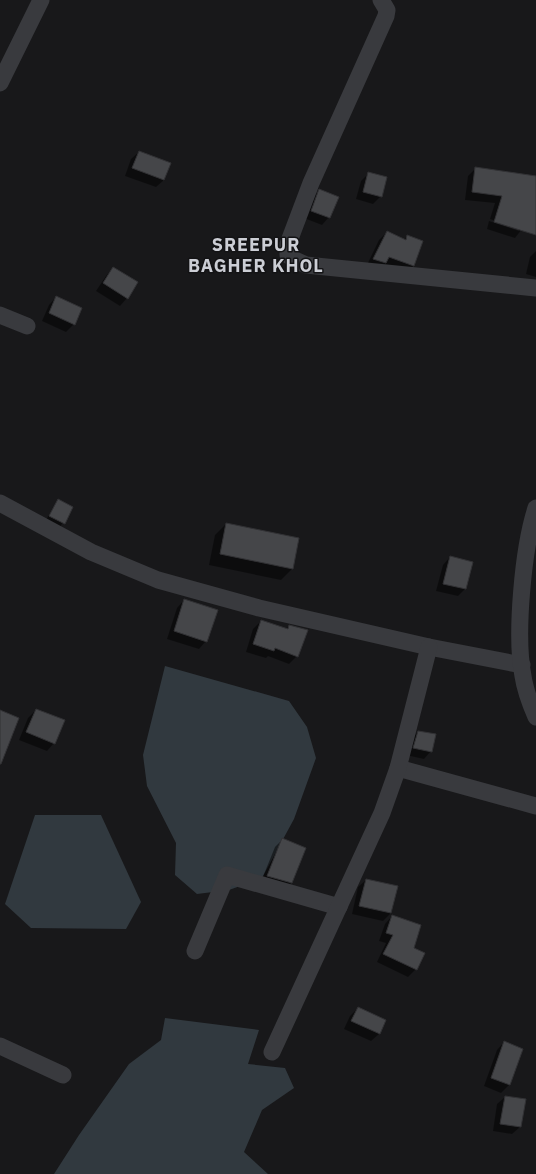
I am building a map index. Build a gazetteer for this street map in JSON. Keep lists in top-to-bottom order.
{
  "districts": ["SREEPUR BAGHER KHOL"]
}
